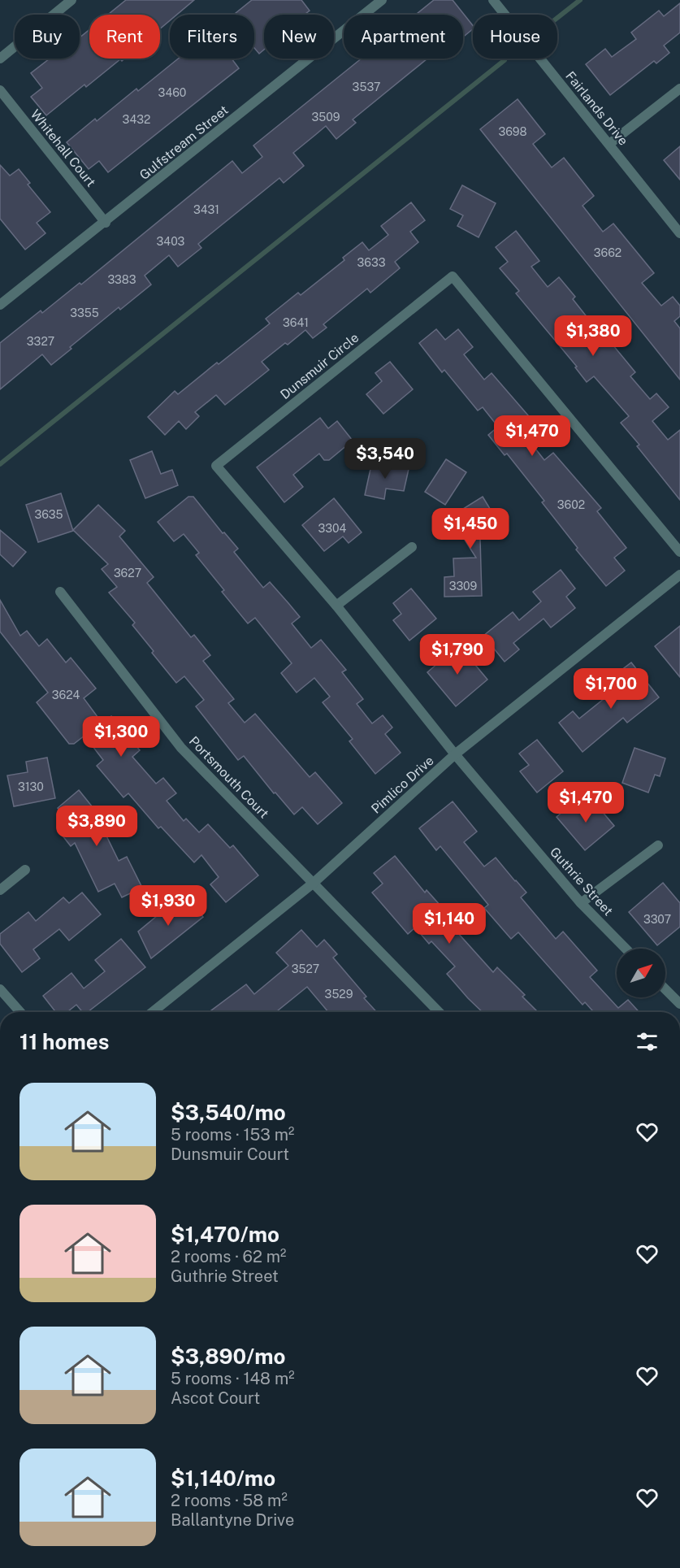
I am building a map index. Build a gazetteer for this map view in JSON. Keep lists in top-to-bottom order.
{
  "streets": {
    "street": [
      "Fairlands Drive",
      "Gulfstream Street",
      "Whitehall Court",
      "Dunsmuir Circle",
      "Portsmouth Court",
      "Pimlico Drive",
      "Guthrie Street"
    ]
  },
  "crossings": [
    ["Gulfstream Street", "Whitehall Court"],
    ["Dunsmuir Circle", "Pimlico Drive"],
    ["Dunsmuir Circle", "Guthrie Street"],
    ["Portsmouth Court", "Pimlico Drive"],
    ["Pimlico Drive", "Guthrie Street"]
  ],
  "house_numbers": [
    "3537",
    "3460",
    "3509",
    "3432",
    "3698",
    "3431",
    "3403",
    "3662",
    "3633",
    "3383",
    "3355",
    "3641",
    "3327",
    "3602",
    "3635",
    "3304",
    "3627",
    "3309",
    "3624",
    "3130",
    "3307",
    "3527",
    "3529"
  ],
  "north": "top right",
  "page": {
    "chip": [
      "Buy",
      "Rent",
      "Filters",
      "New",
      "Apartment",
      "House"
    ],
    "price": [
      "$1,380",
      "$1,470",
      "$3,540",
      "$1,450",
      "$1,790",
      "$1,700",
      "$1,300",
      "$1,470",
      "$3,890",
      "$1,930",
      "$1,140"
    ],
    "heading": "11 homes",
    "list": [
      {
        "name": "$3,540/mo",
        "note": "5 rooms · 153 m² · Dunsmuir Court"
      },
      {
        "name": "$1,470/mo",
        "note": "2 rooms · 62 m² · Guthrie Street"
      },
      {
        "name": "$3,890/mo",
        "note": "5 rooms · 148 m² · Ascot Court"
      },
      {
        "name": "$1,140/mo",
        "note": "2 rooms · 58 m² · Ballantyne Drive"
      }
    ]
  }
}
